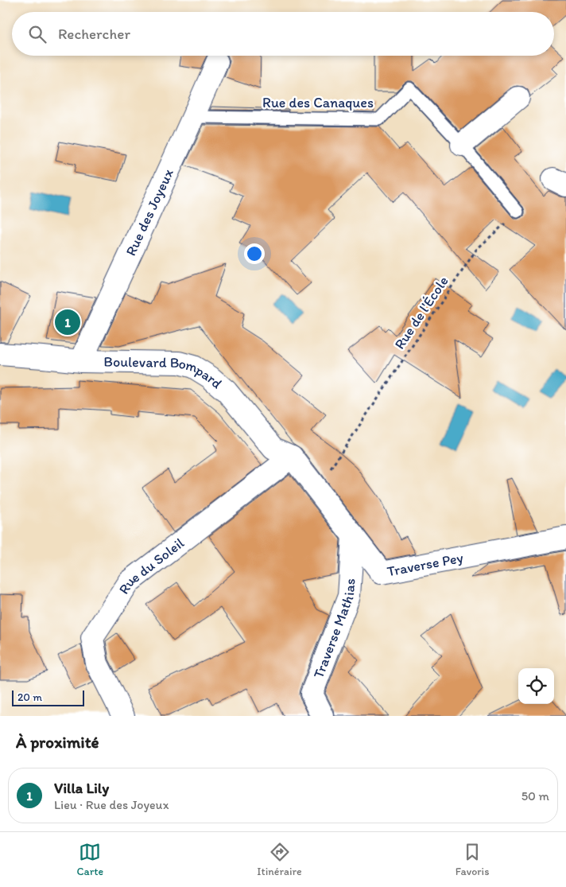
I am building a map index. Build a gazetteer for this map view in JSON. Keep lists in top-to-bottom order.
{
  "streets": {
    "street": [
      "Rue des Joyeux",
      "Boulevard Bompard",
      "Traverse Pey",
      "Rue du Soleil",
      "Traverse Mathias"
    ],
    "lane": ["Rue des Canaques"],
    "path": ["Rue de l'École"]
  },
  "crossings": [
    ["Rue des Canaques", "Rue des Joyeux"],
    ["Rue des Canaques", "Rue de l'École"],
    ["Rue des Joyeux", "Boulevard Bompard"],
    ["Rue de l'École", "Traverse Pey"],
    ["Boulevard Bompard", "Traverse Pey"],
    ["Boulevard Bompard", "Rue du Soleil"],
    ["Traverse Pey", "Rue du Soleil"],
    ["Traverse Pey", "Traverse Mathias"]
  ],
  "scale_bar": "20 m",
  "page": {
    "search": "Rechercher",
    "pins": "1",
    "scale": "20 m",
    "heading": "À proximité",
    "list": [
      {
        "mark": "1",
        "name": "Villa Lily",
        "note": "Lieu · Rue des Joyeux",
        "value": "50 m"
      }
    ],
    "nav": ["Carte", "Itinéraire", "Favoris"]
  }
}
